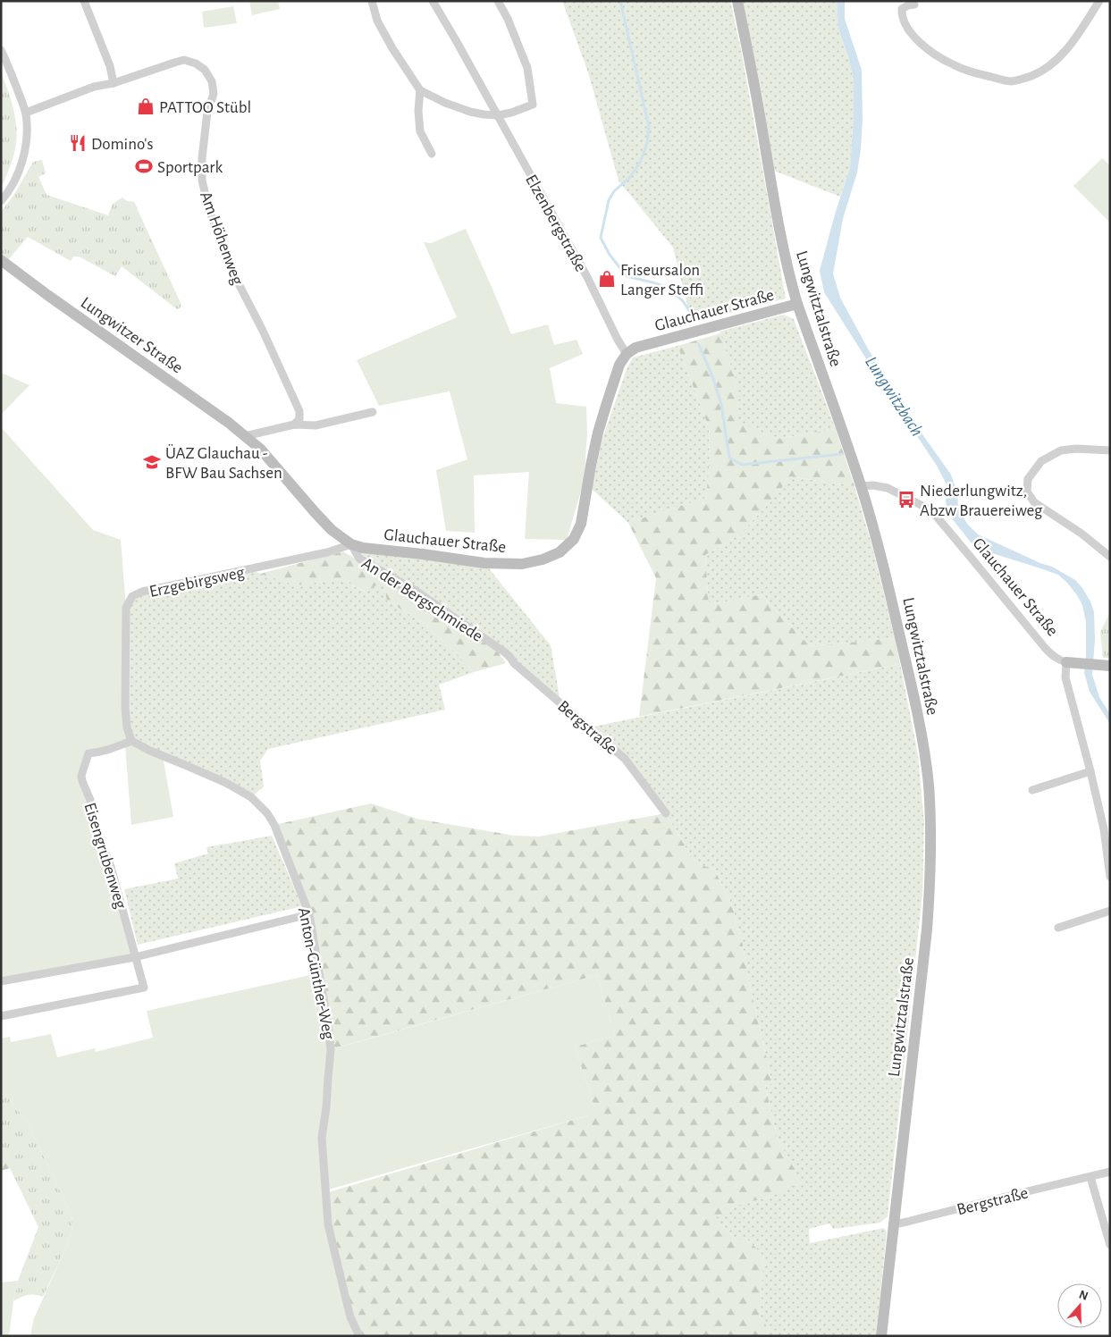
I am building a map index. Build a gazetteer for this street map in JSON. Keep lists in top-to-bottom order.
{
  "streets": {
    "main road": ["Lungwitztalstraße", "Glauchauer Straße", "Lungwitzer Straße"],
    "street": [
      "Elzenbergstraße",
      "Am Höhenweg",
      "Erzgebirgsweg",
      "An der Bergschmiede",
      "Bergstraße",
      "Eisengrubenweg",
      "Anton-Günther-Weg"
    ]
  },
  "crossings": [
    ["Elzenbergstraße", "Glauchauer Straße"],
    ["Lungwitztalstraße", "Glauchauer Straße"],
    ["Lungwitztalstraße", "Bergstraße"],
    ["Glauchauer Straße", "Lungwitzer Straße"],
    ["Glauchauer Straße", "Erzgebirgsweg"],
    ["Glauchauer Straße", "An der Bergschmiede"],
    ["Erzgebirgsweg", "An der Bergschmiede"],
    ["Erzgebirgsweg", "Eisengrubenweg"],
    ["Erzgebirgsweg", "Anton-Günther-Weg"],
    ["An der Bergschmiede", "Bergstraße"],
    ["Eisengrubenweg", "Anton-Günther-Weg"]
  ],
  "water": ["Lungwitzbach"],
  "places": {
    "shop": ["PATTOO Stübl", "Friseursalon Langer Steffi"],
    "restaurant": ["Domino's"],
    "sports": ["Sportpark"],
    "school or university": ["ÜAZ Glauchau - BFW Bau Sachsen"],
    "bus stop": ["Niederlungwitz, Abzw Brauereiweg"]
  },
  "north": "top"
}
